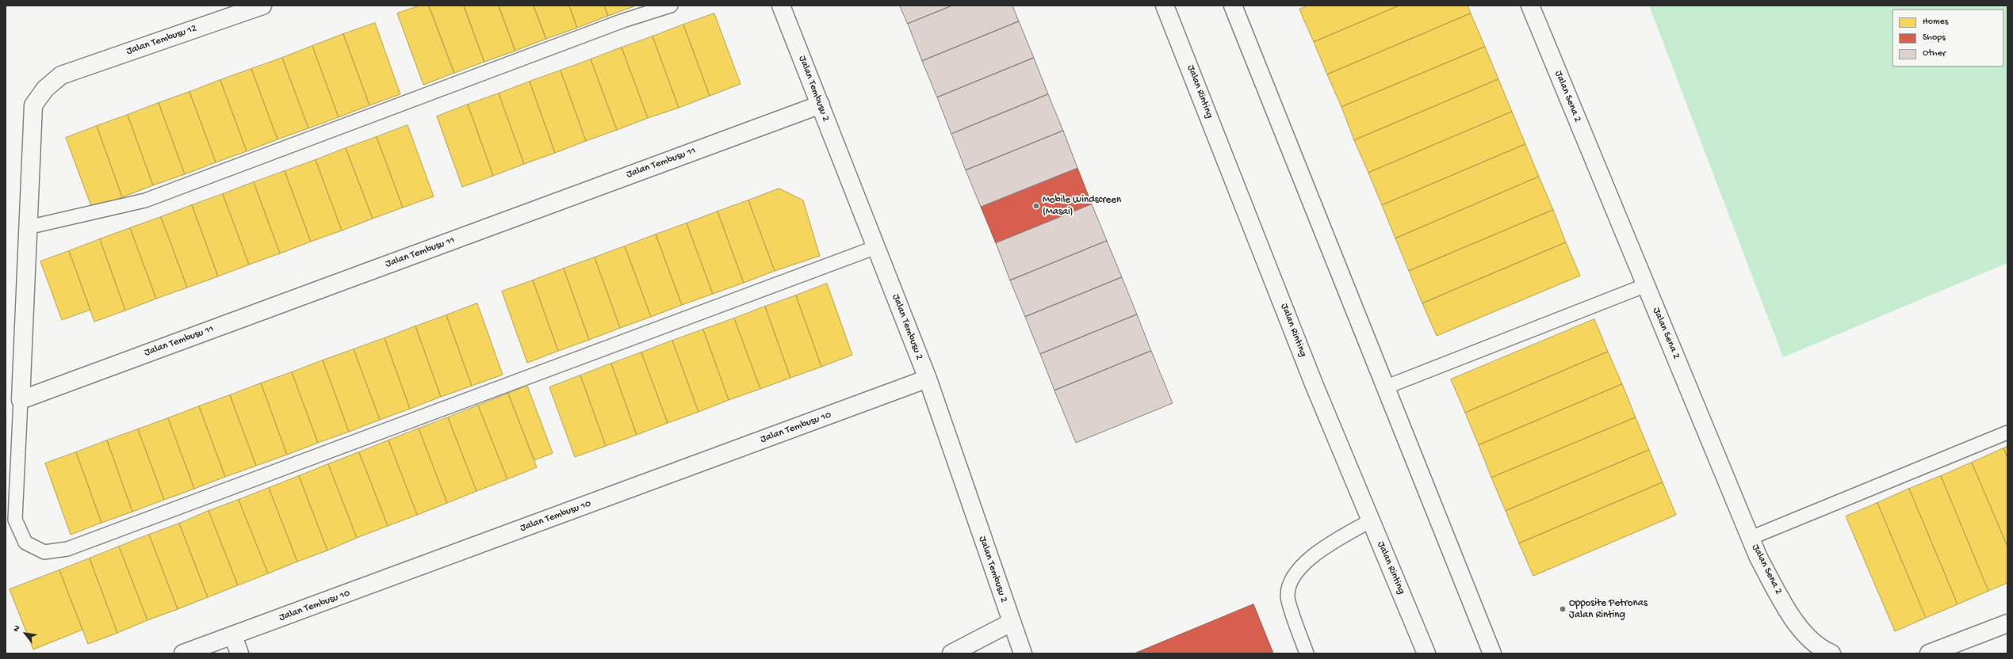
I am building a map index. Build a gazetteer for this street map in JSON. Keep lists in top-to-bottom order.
{
  "streets": {
    "street": [
      "Jalan Tembusu 12",
      "Jalan Tembusu 2",
      "Jalan Rinting",
      "Jalan Sena 2",
      "Jalan Tembusu 11",
      "Jalan Tembusu 10"
    ]
  },
  "crossings": [
    ["Jalan Tembusu 2", "Jalan Tembusu 11"],
    ["Jalan Tembusu 2", "Jalan Tembusu 10"]
  ],
  "places": ["Mobile Windscreen (Masai)", "Opposite Petronas Jalan Rinting"],
  "legend": ["Homes", "Shops", "Other"],
  "north": "top left"
}
